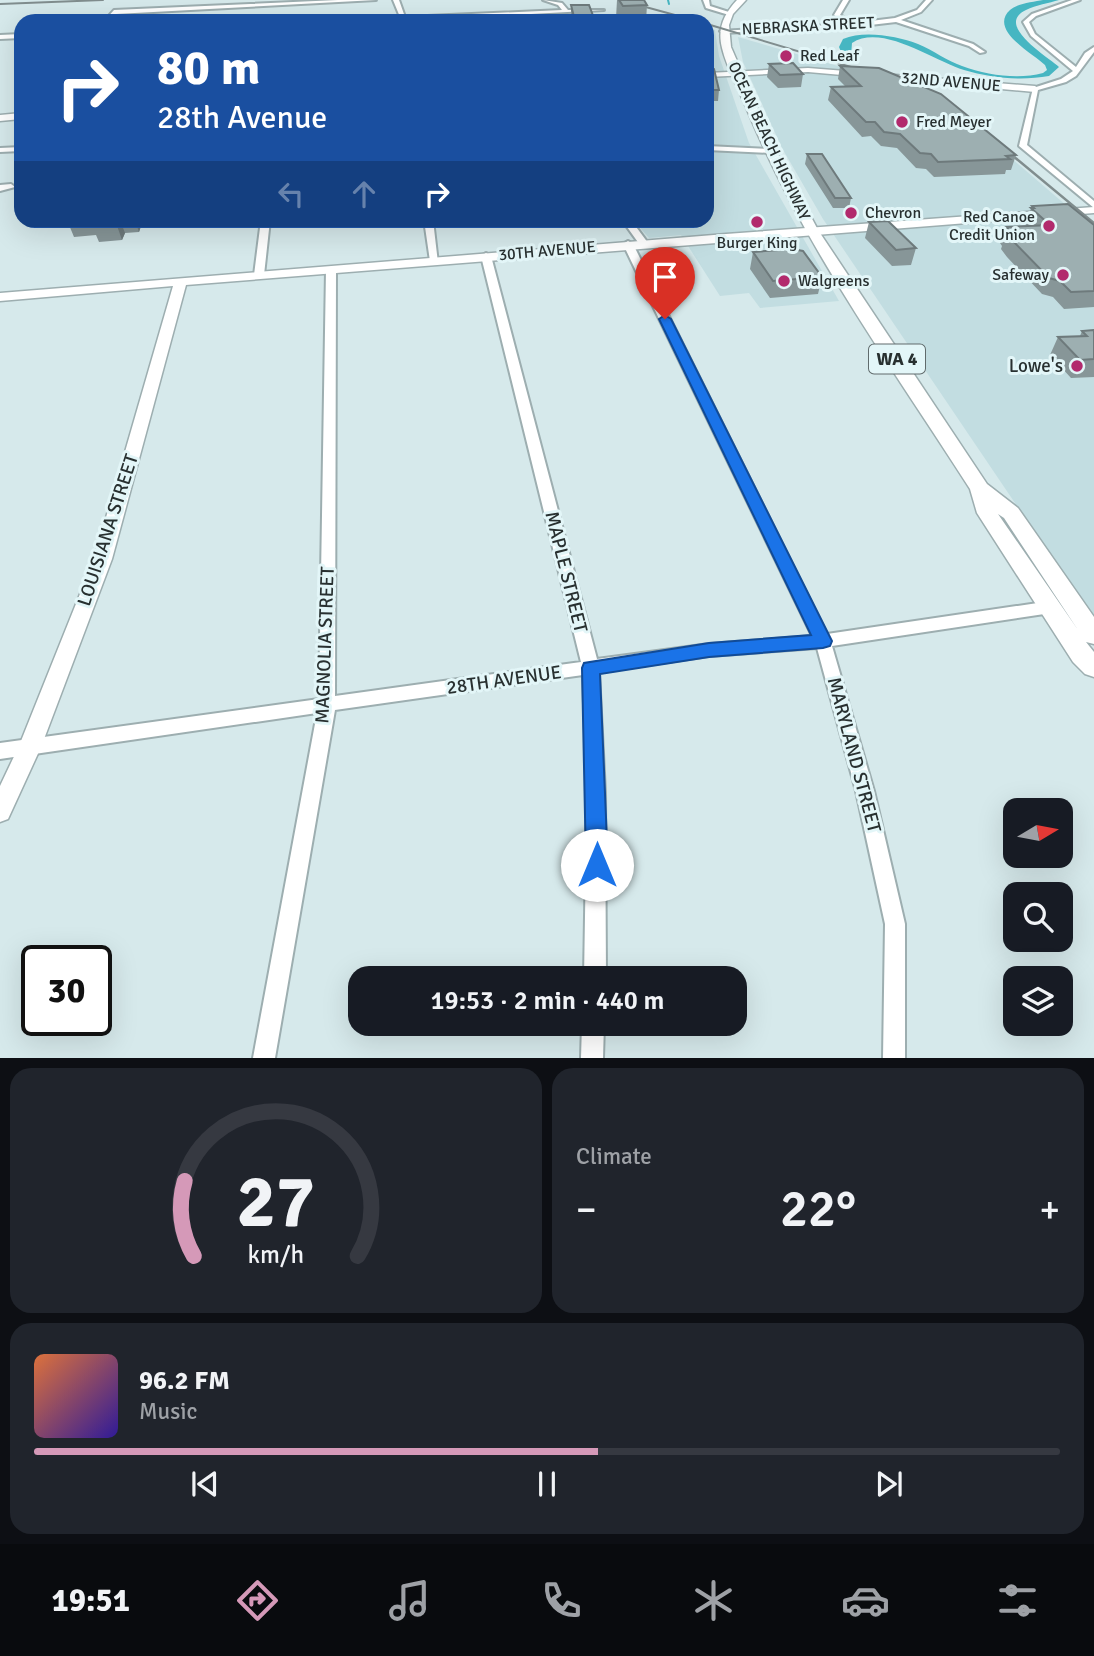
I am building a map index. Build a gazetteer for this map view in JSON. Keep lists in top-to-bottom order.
{
  "streets": {
    "main road": ["OCEAN BEACH HIGHWAY", "WA 4"],
    "street": [
      "NEBRASKA STREET",
      "32ND AVENUE",
      "30TH AVENUE",
      "LOUISIANA STREET",
      "MAPLE STREET",
      "MAGNOLIA STREET",
      "28TH AVENUE",
      "MARYLAND STREET"
    ]
  },
  "crossings": [
    ["NEBRASKA STREET", "OCEAN BEACH HIGHWAY"],
    ["32ND AVENUE", "OCEAN BEACH HIGHWAY"],
    ["OCEAN BEACH HIGHWAY", "30TH AVENUE"],
    ["OCEAN BEACH HIGHWAY", "28TH AVENUE"],
    ["30TH AVENUE", "LOUISIANA STREET"],
    ["30TH AVENUE", "MAPLE STREET"],
    ["30TH AVENUE", "MAGNOLIA STREET"],
    ["30TH AVENUE", "MARYLAND STREET"],
    ["LOUISIANA STREET", "28TH AVENUE"],
    ["MAPLE STREET", "28TH AVENUE"],
    ["MAGNOLIA STREET", "28TH AVENUE"],
    ["28TH AVENUE", "MARYLAND STREET"]
  ],
  "places": [
    "Red Leaf",
    "Fred Meyer",
    "Chevron",
    "Burger King",
    "Red Canoe Credit Union",
    "Safeway",
    "Walgreens",
    "Lowe's"
  ],
  "north": "right",
  "page": {
    "turn": ["80 m", "28th Avenue"],
    "limit": "30",
    "trip": "19:53 · 2 min · 440 m",
    "tile": "Climate",
    "heat": ["−", "22°", "+"],
    "song": ["96.2 FM", "Music"],
    "tabs": "19:51",
    "gauge": ["27", "km/h"]
  }
}
